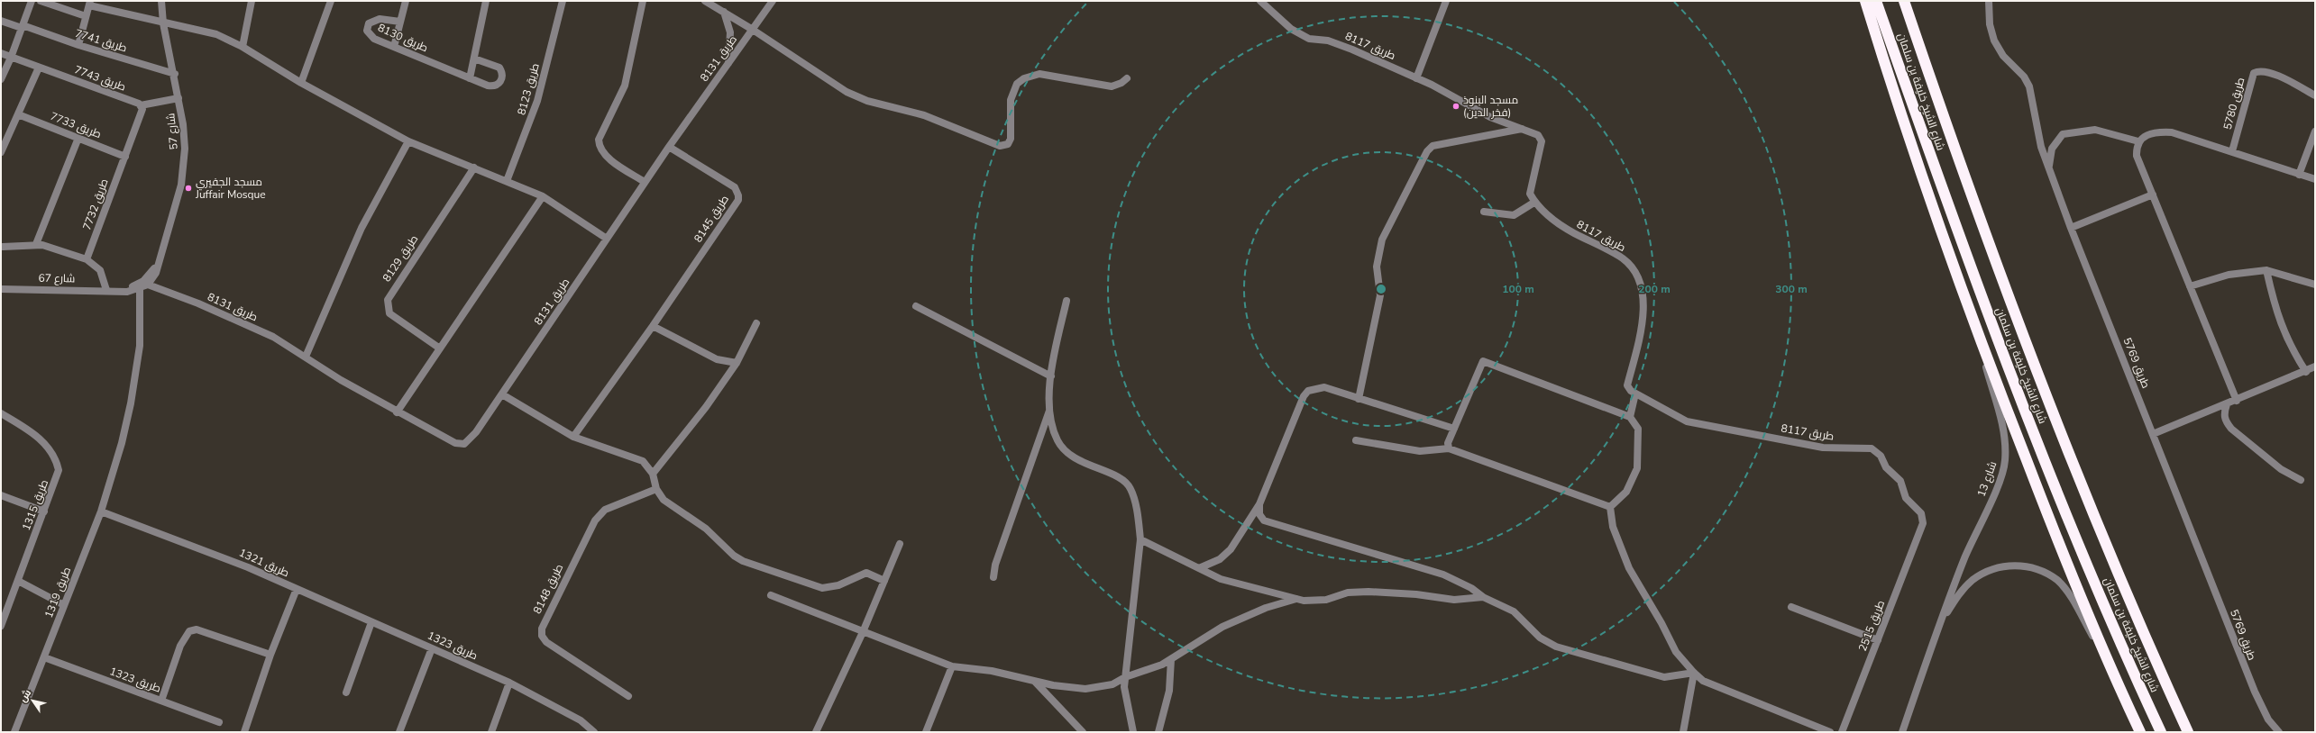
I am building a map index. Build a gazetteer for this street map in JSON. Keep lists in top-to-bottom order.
{
  "streets": {
    "highway": ["شارع الشيخ خليفة بن سلمان"],
    "street": [
      "طريق 8130",
      "طريق 7741",
      "طريق 8117",
      "طريق 8131",
      "طريق 7743",
      "طريق 8123",
      "طريق 5780",
      "طريق 7733",
      "شارع 57",
      "طريق 7732",
      "طريق 8145",
      "طريق 8129",
      "شارع 67",
      "طريق 5769",
      "شارع 13",
      "طريق 1315",
      "طريق 1321",
      "طريق 8148",
      "طريق 1319",
      "طريق 2515",
      "طريق 1323"
    ]
  },
  "crossings": [
    ["طريق 7741", "شارع 57"],
    ["طريق 8117", "طريق 2515"],
    ["طريق 8131", "طريق 8145"],
    ["طريق 8131", "شارع 67"],
    ["طريق 7733", "طريق 7732"],
    ["شارع 57", "شارع 67"],
    ["شارع 67", "طريق 1319"],
    ["طريق 1321", "طريق 1319"],
    ["طريق 1321", "طريق 1323"],
    ["طريق 1319", "طريق 1323"]
  ],
  "places": ["مسجد البنوذ (فخر الدين)", "مسجد الجفيري Juffair Mosque"],
  "north": "top left",
  "rings": ["100 m", "200 m", "300 m"]
}
